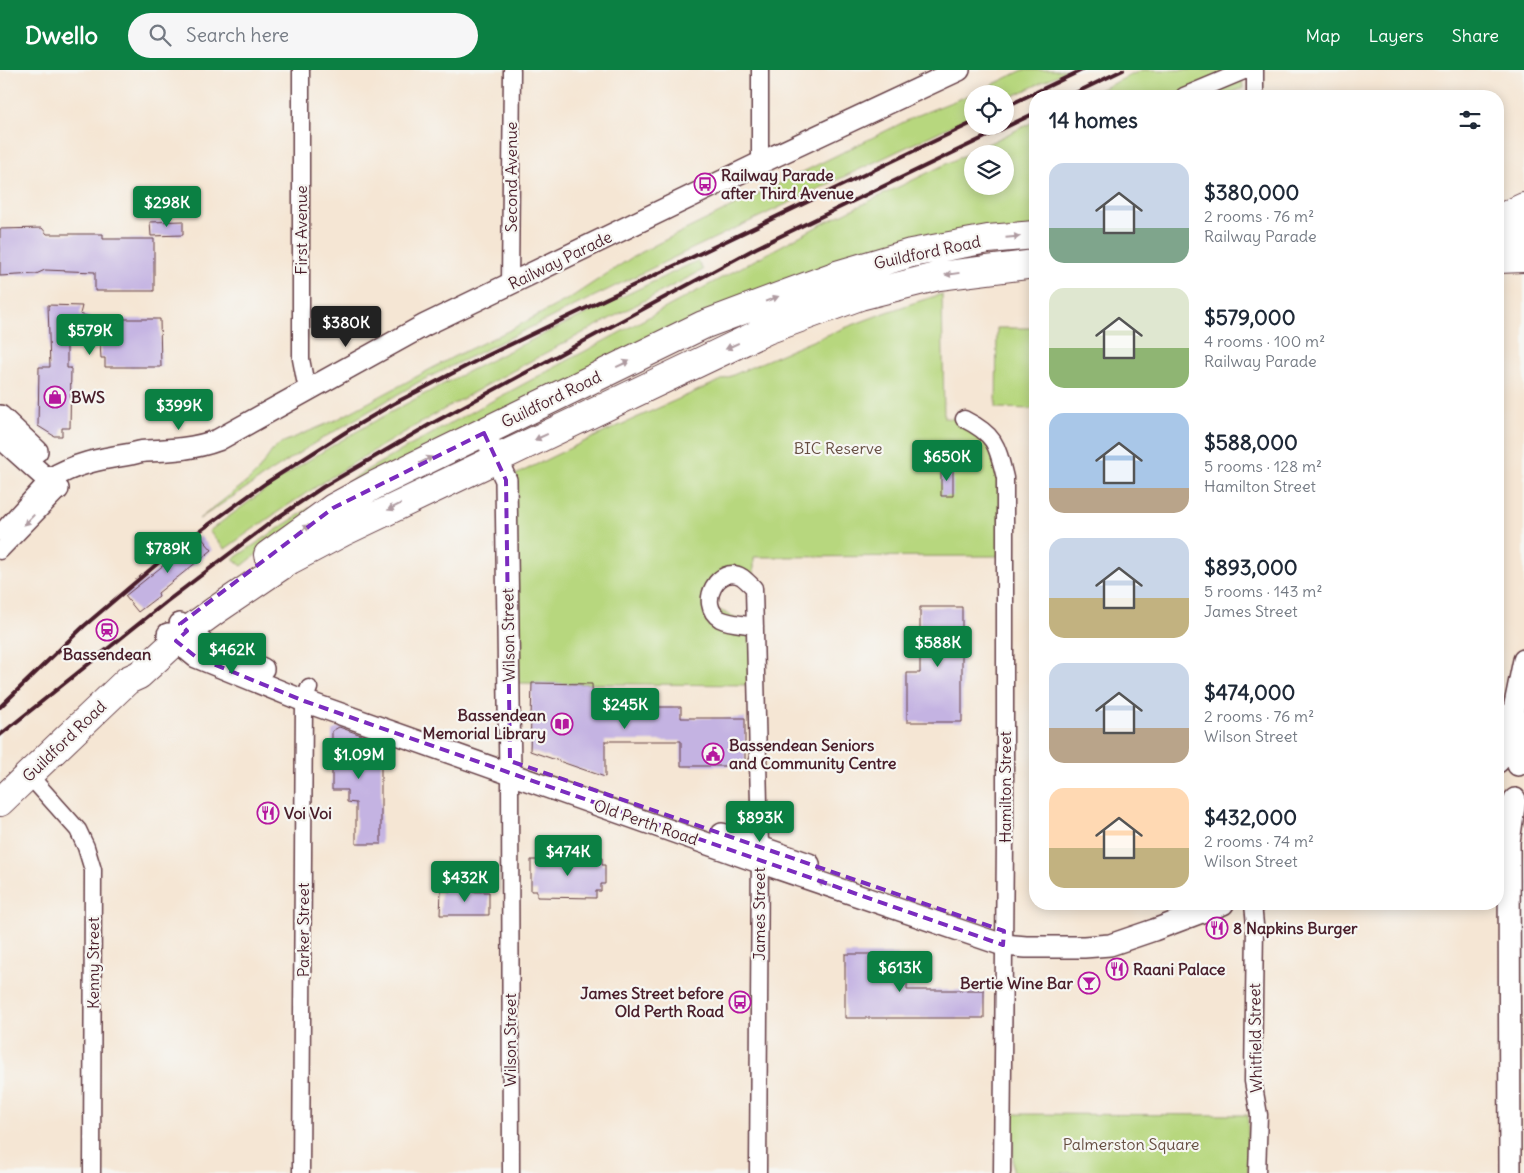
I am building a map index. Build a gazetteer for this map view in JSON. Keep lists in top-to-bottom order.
{
  "streets": {
    "highway": ["Guildford Road"],
    "street": [
      "Second Avenue",
      "First Avenue",
      "Railway Parade",
      "Wilson Street",
      "Hamilton Street",
      "Old Perth Road",
      "James Street",
      "Parker Street",
      "Kenny Street",
      "Whitfield Street"
    ]
  },
  "crossings": [
    ["Second Avenue", "Railway Parade"],
    ["First Avenue", "Railway Parade"],
    ["Guildford Road", "Wilson Street"],
    ["Guildford Road", "Old Perth Road"],
    ["Guildford Road", "Kenny Street"],
    ["Wilson Street", "Old Perth Road"],
    ["Hamilton Street", "Old Perth Road"],
    ["Old Perth Road", "James Street"],
    ["Old Perth Road", "Parker Street"]
  ],
  "parks": ["BIC Reserve", "Palmerston Square"],
  "places": {
    "bus stop": ["Railway Parade after Third Avenue", "James Street before Old Perth Road"],
    "shop": ["BWS"],
    "station": ["Bassendean"],
    "library": ["Bassendean Memorial Library"],
    "public building": ["Bassendean Seniors and Community Centre"],
    "restaurant": ["Voi Voi", "8 Napkins Burger", "Raani Palace"],
    "bar": ["Bertie Wine Bar"]
  },
  "page": {
    "header": "Dwello",
    "search": "Search here",
    "nav": ["Map", "Layers", "Share"],
    "heading": "14 homes",
    "list": [
      {
        "name": "$380,000",
        "note": "2 rooms · 76 m² · Railway Parade"
      },
      {
        "name": "$579,000",
        "note": "4 rooms · 100 m² · Railway Parade"
      },
      {
        "name": "$588,000",
        "note": "5 rooms · 128 m² · Hamilton Street"
      },
      {
        "name": "$893,000",
        "note": "5 rooms · 143 m² · James Street"
      },
      {
        "name": "$474,000",
        "note": "2 rooms · 76 m² · Wilson Street"
      },
      {
        "name": "$432,000",
        "note": "2 rooms · 74 m² · Wilson Street"
      }
    ],
    "price": [
      "$298K",
      "$380K",
      "$579K",
      "$399K",
      "$650K",
      "$789K",
      "$588K",
      "$462K",
      "$245K",
      "$1.09M",
      "$893K",
      "$474K",
      "$432K",
      "$613K"
    ]
  }
}
